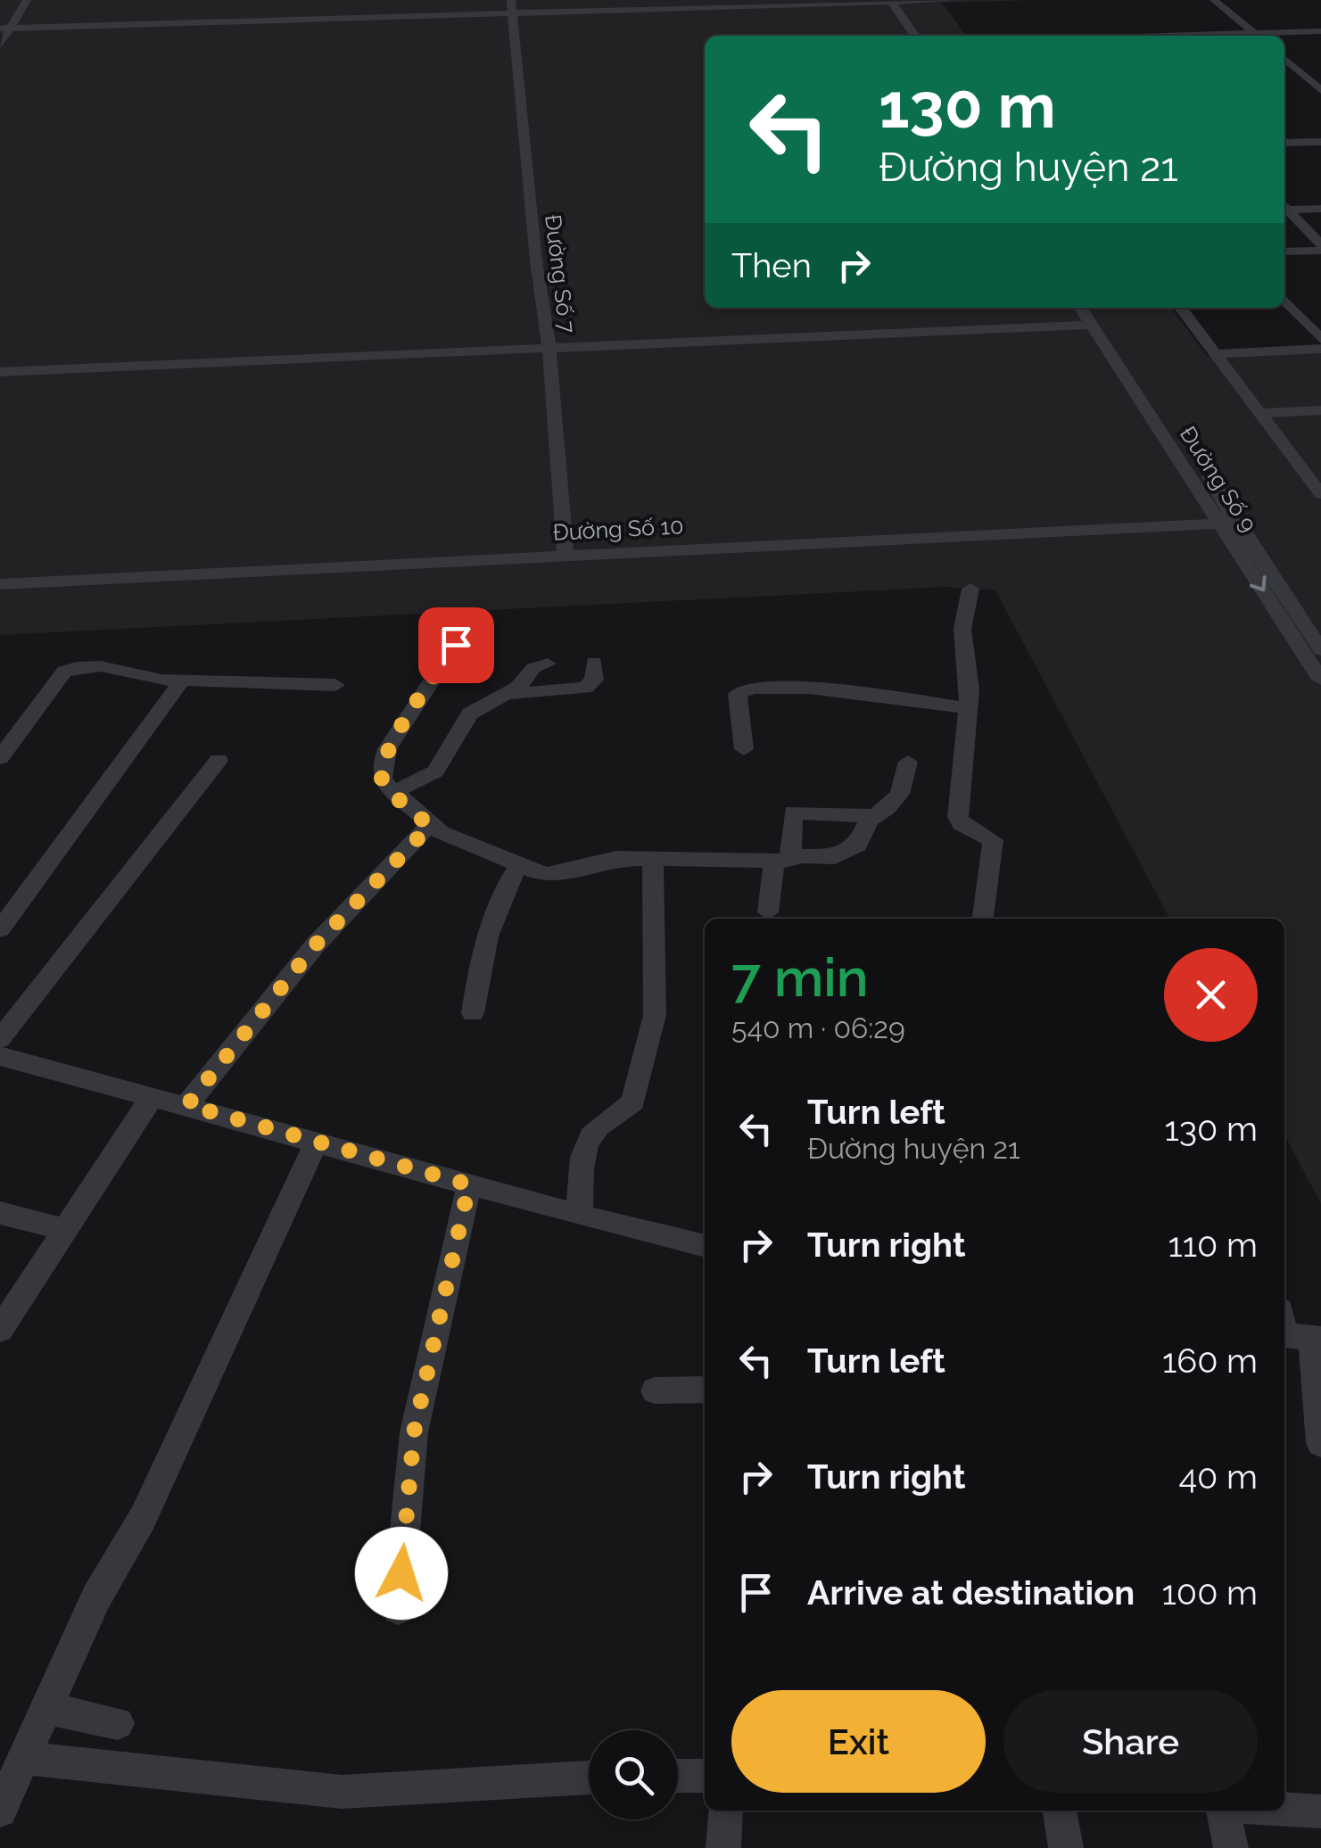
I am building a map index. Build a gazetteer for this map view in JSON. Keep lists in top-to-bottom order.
{
  "streets": {
    "street": ["Đường Số 7", "Đường Số 9", "Đường Số 10"]
  },
  "crossings": [
    ["Đường Số 7", "Đường Số 10"],
    ["Đường Số 9", "Đường Số 10"]
  ],
  "page": {
    "turn": ["130 m", "Đường huyện 21"],
    "then": "Then",
    "heading": ["7 min", "540 m · 06:29"],
    "list": [
      {
        "name": "Turn left",
        "note": "Đường huyện 21",
        "value": "130 m"
      },
      {
        "name": "Turn right",
        "value": "110 m"
      },
      {
        "name": "Turn left",
        "value": "160 m"
      },
      {
        "name": "Turn right",
        "value": "40 m"
      },
      {
        "name": "Arrive at destination",
        "value": "100 m"
      }
    ],
    "buttons": ["Exit", "Share"]
  }
}
